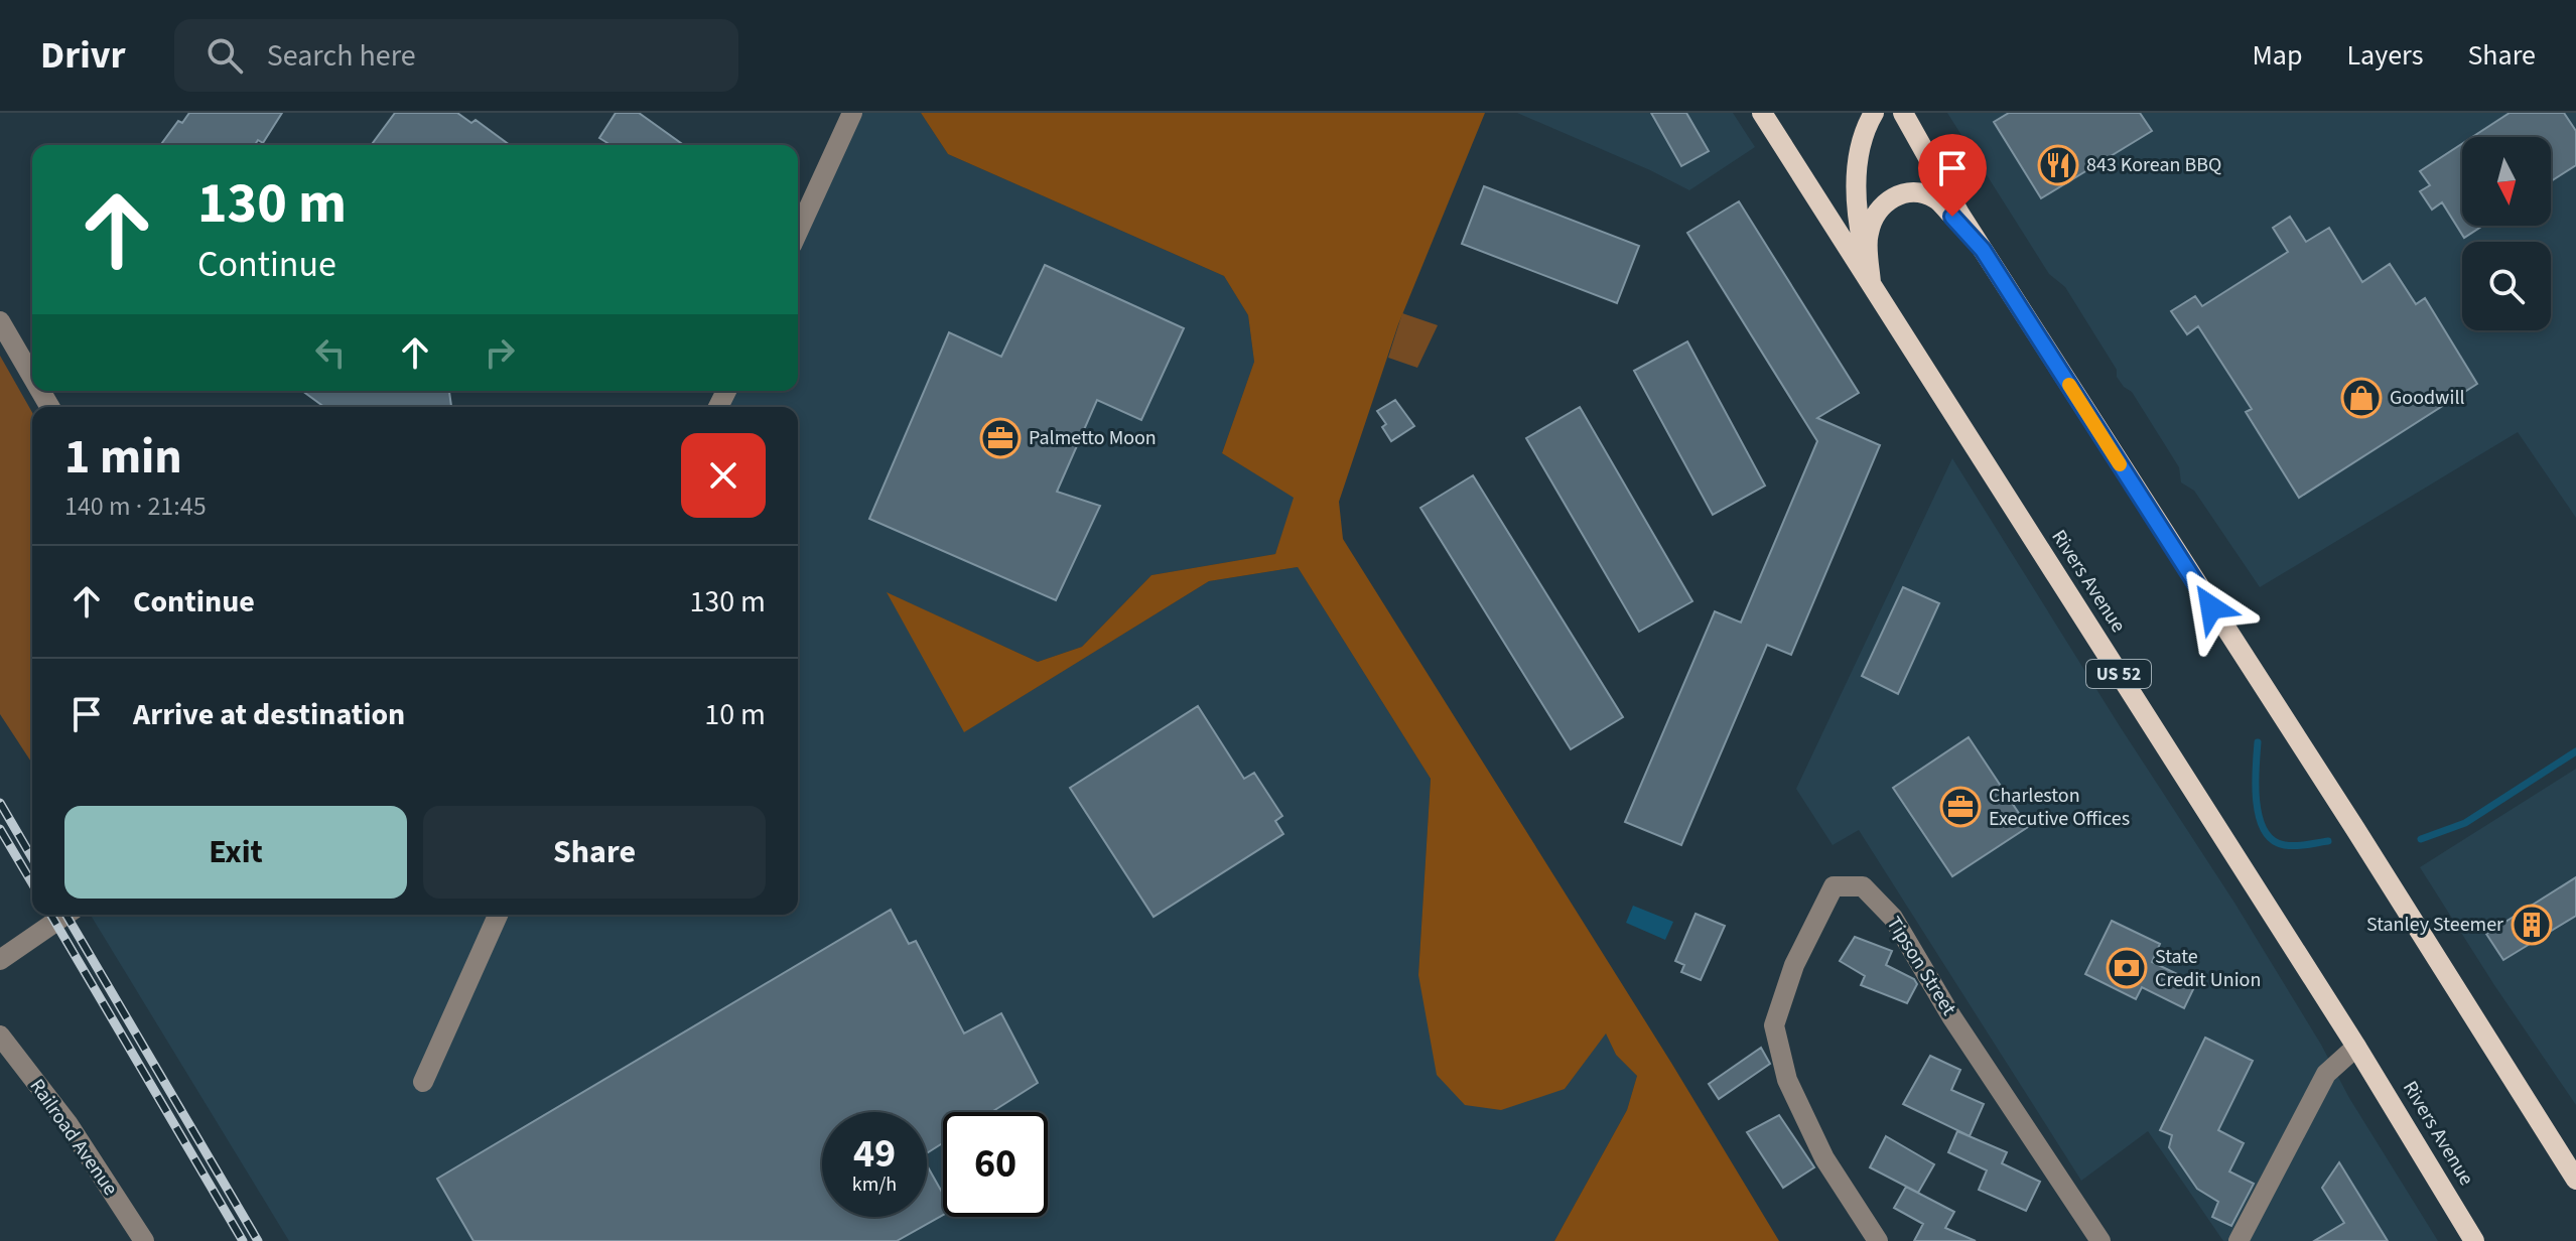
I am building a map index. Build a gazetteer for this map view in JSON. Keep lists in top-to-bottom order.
{
  "streets": {
    "main road": ["Rivers Avenue", "US 52"],
    "street": ["Tipson Street", "Railroad Avenue"]
  },
  "places": {
    "restaurant": ["843 Korean BBQ"],
    "shop": ["Goodwill"],
    "office": ["Palmetto Moon", "Charleston Executive Offices"],
    "building": ["Stanley Steemer"],
    "bank": ["State Credit Union"]
  },
  "north": "bottom",
  "page": {
    "header": "Drivr",
    "search": "Search here",
    "nav": ["Map", "Layers", "Share"],
    "turn": ["130 m", "Continue"],
    "heading": ["1 min", "140 m · 21:45"],
    "list": [
      {
        "name": "Continue",
        "value": "130 m"
      },
      {
        "name": "Arrive at destination",
        "value": "10 m"
      }
    ],
    "buttons": ["Exit", "Share"],
    "speed": "49 km/h",
    "limit": "60"
  }
}
